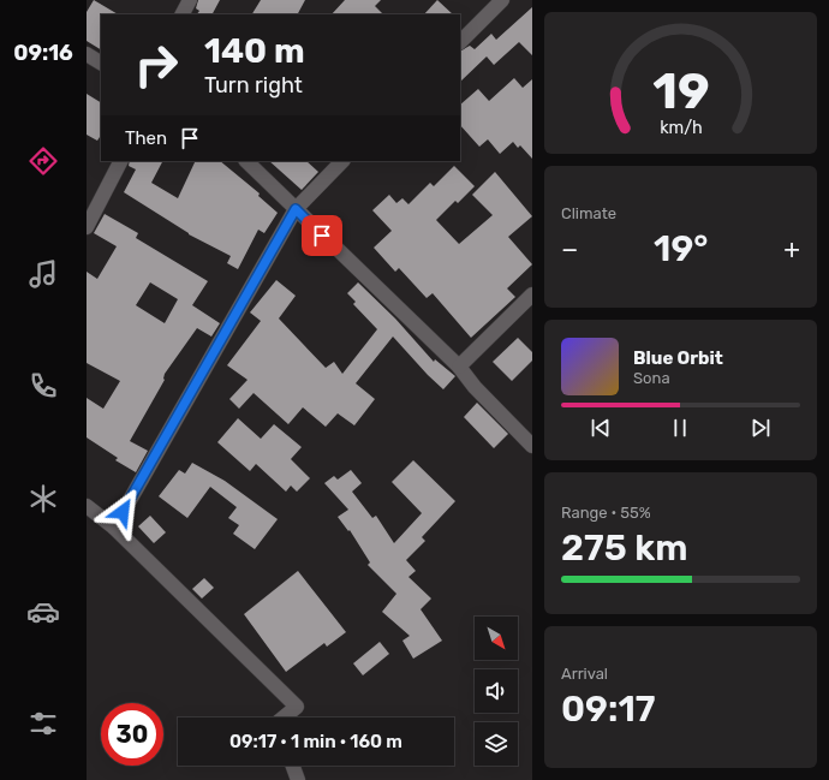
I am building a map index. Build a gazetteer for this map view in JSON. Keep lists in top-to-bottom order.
{
  "north": "bottom right",
  "page": {
    "tabs": "09:16",
    "turn": ["140 m", "Turn right"],
    "then": "Then",
    "tile": [
      "Climate",
      ["Range · 55%", "275 km"],
      ["Arrival", "09:17"]
    ],
    "heat": ["−", "19°", "+"],
    "song": ["Blue Orbit", "Sona"],
    "limit": "30",
    "trip": "09:17 · 1 min · 160 m",
    "gauge": ["19", "km/h"]
  }
}
